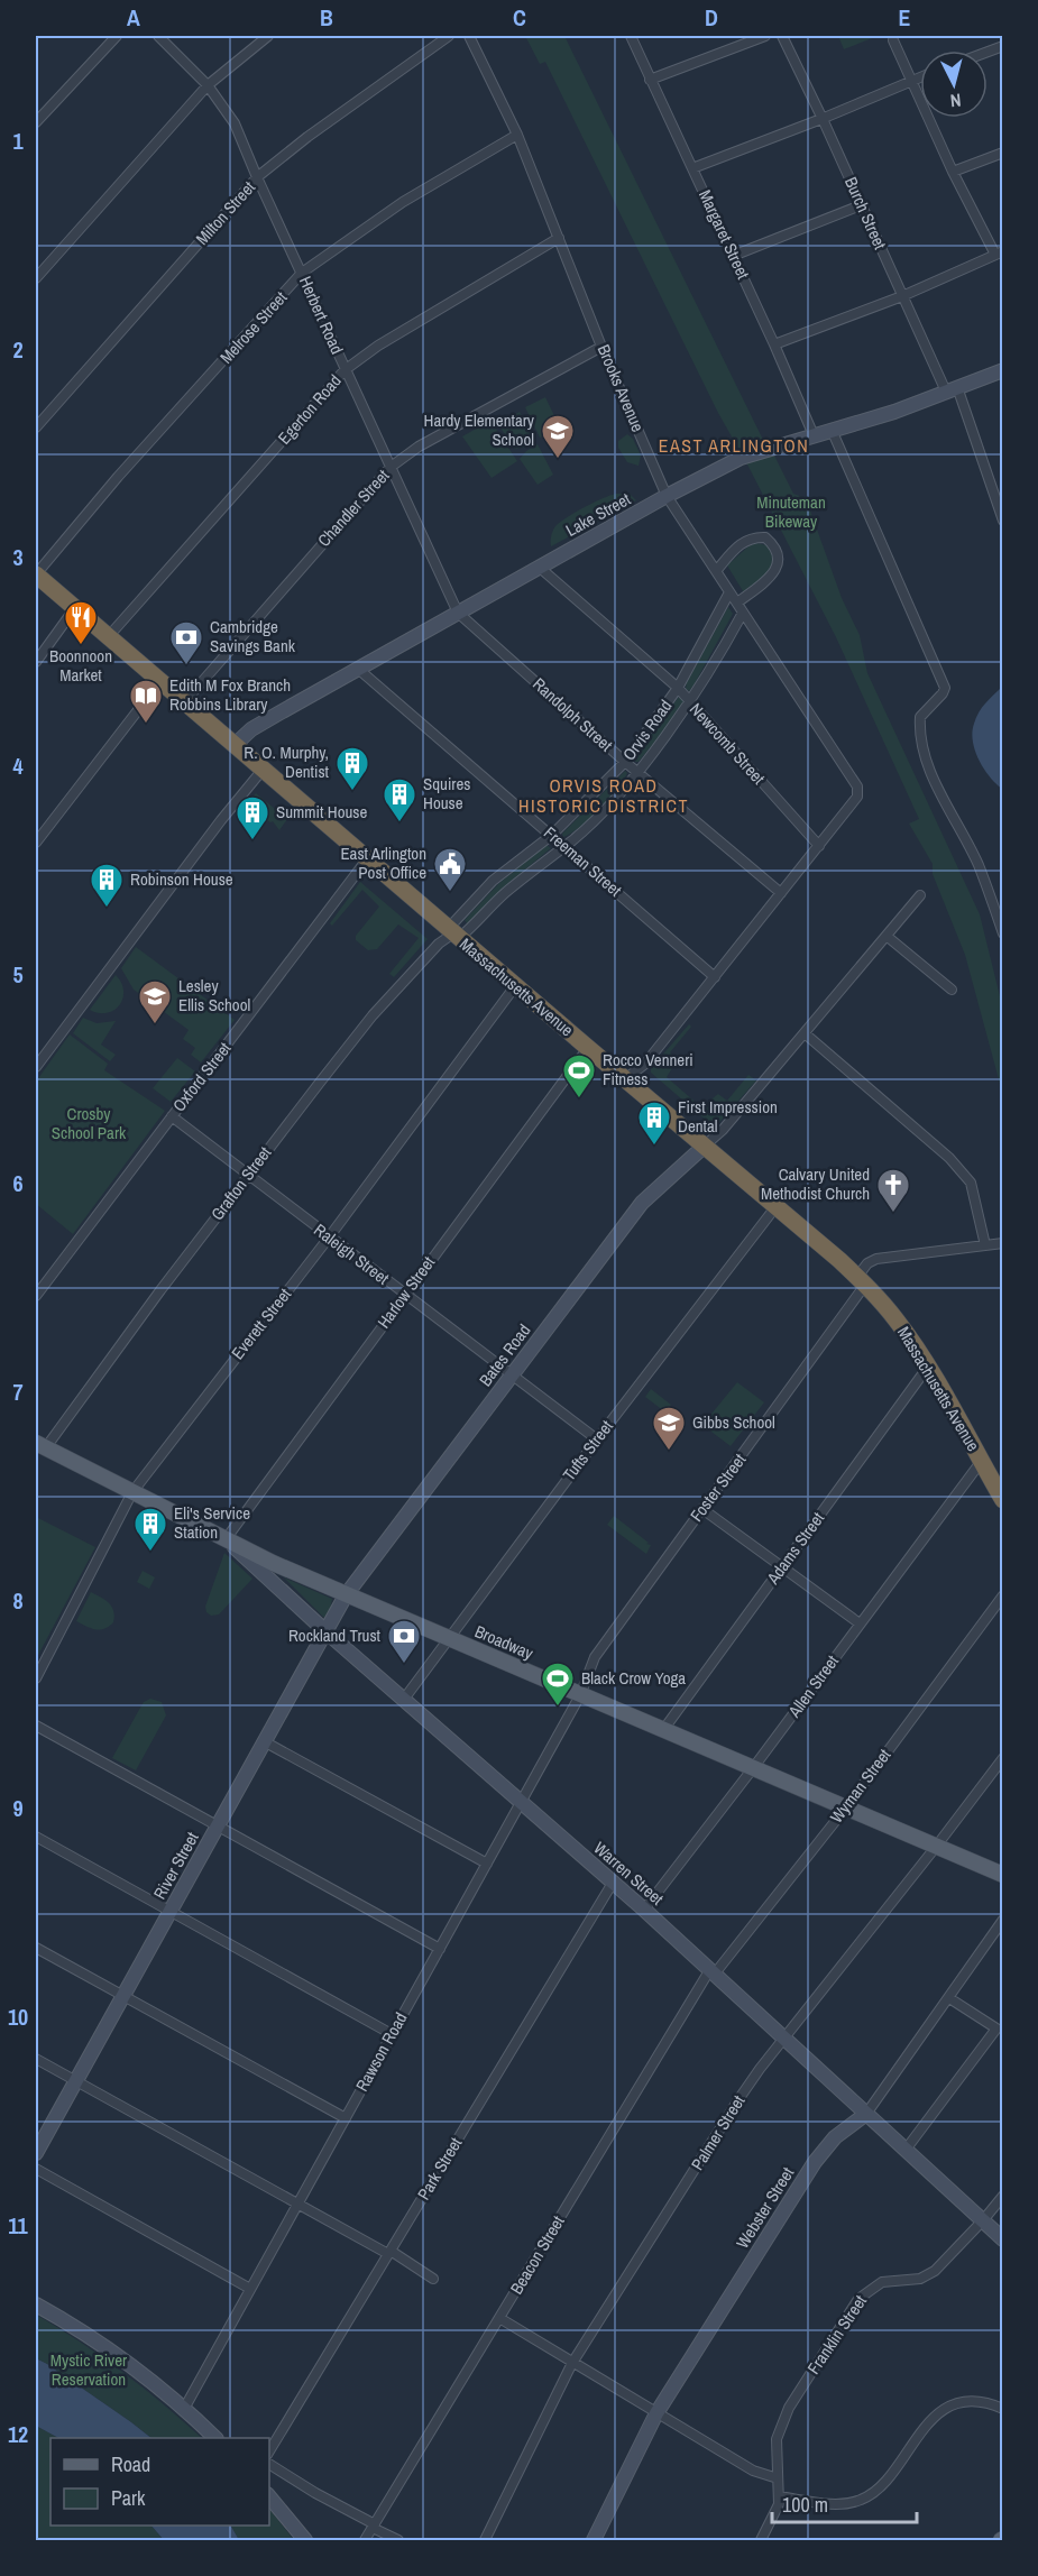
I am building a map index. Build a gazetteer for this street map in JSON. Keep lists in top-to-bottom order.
{
  "streets": {
    "highway": ["Massachusetts Avenue"],
    "main road": [
      "Lake Street",
      "Bates Road",
      "Broadway",
      "River Street",
      "Warren Street",
      "Webster Street"
    ],
    "street": [
      "Milton Street",
      "Burch Street",
      "Margaret Street",
      "Herbert Road",
      "Melrose Street",
      "Brooks Avenue",
      "Egerton Road",
      "Chandler Street",
      "Randolph Street",
      "Orvis Road",
      "Newcomb Street",
      "Freeman Street",
      "Oxford Street",
      "Grafton Street",
      "Raleigh Street",
      "Harlow Street",
      "Everett Street",
      "Tufts Street",
      "Foster Street",
      "Adams Street",
      "Allen Street",
      "Wyman Street",
      "Rawson Road",
      "Palmer Street",
      "Park Street",
      "Beacon Street",
      "Franklin Street"
    ]
  },
  "crossings": [
    ["Milton Street", "Herbert Road"],
    ["Burch Street", "Lake Street"],
    ["Margaret Street", "Lake Street"],
    ["Herbert Road", "Melrose Street"],
    ["Herbert Road", "Egerton Road"],
    ["Herbert Road", "Chandler Street"],
    ["Herbert Road", "Lake Street"],
    ["Herbert Road", "Randolph Street"],
    ["Melrose Street", "Brooks Avenue"],
    ["Melrose Street", "Massachusetts Avenue"],
    ["Brooks Avenue", "Egerton Road"],
    ["Brooks Avenue", "Chandler Street"],
    ["Brooks Avenue", "Lake Street"],
    ["Brooks Avenue", "Orvis Road"],
    ["Brooks Avenue", "Newcomb Street"],
    ["Egerton Road", "Massachusetts Avenue"],
    ["Chandler Street", "Massachusetts Avenue"],
    ["Lake Street", "Randolph Street"],
    ["Lake Street", "Newcomb Street"],
    ["Lake Street", "Freeman Street"],
    ["Lake Street", "Massachusetts Avenue"],
    ["Randolph Street", "Orvis Road"],
    ["Orvis Road", "Newcomb Street"],
    ["Orvis Road", "Freeman Street"],
    ["Orvis Road", "Massachusetts Avenue"],
    ["Orvis Road", "Grafton Street"],
    ["Massachusetts Avenue", "Oxford Street"],
    ["Massachusetts Avenue", "Grafton Street"],
    ["Massachusetts Avenue", "Harlow Street"],
    ["Massachusetts Avenue", "Everett Street"],
    ["Massachusetts Avenue", "Bates Road"],
    ["Massachusetts Avenue", "Tufts Street"],
    ["Massachusetts Avenue", "Foster Street"],
    ["Massachusetts Avenue", "Adams Street"],
    ["Massachusetts Avenue", "Allen Street"],
    ["Oxford Street", "Raleigh Street"],
    ["Grafton Street", "Raleigh Street"],
    ["Grafton Street", "Broadway"],
    ["Raleigh Street", "Harlow Street"],
    ["Raleigh Street", "Everett Street"],
    ["Raleigh Street", "Bates Road"],
    ["Raleigh Street", "Tufts Street"],
    ["Harlow Street", "Broadway"],
    ["Harlow Street", "Warren Street"],
    ["Everett Street", "Broadway"],
    ["Bates Road", "Broadway"],
    ["Bates Road", "River Street"],
    ["Tufts Street", "Broadway"],
    ["Tufts Street", "Warren Street"],
    ["Foster Street", "Broadway"],
    ["Foster Street", "Rawson Road"],
    ["Adams Street", "Broadway"],
    ["Broadway", "Allen Street"],
    ["Broadway", "Wyman Street"],
    ["Broadway", "River Street"],
    ["Broadway", "Warren Street"],
    ["Broadway", "Rawson Road"],
    ["Broadway", "Palmer Street"],
    ["Allen Street", "Warren Street"],
    ["Wyman Street", "Warren Street"],
    ["Wyman Street", "Beacon Street"],
    ["River Street", "Warren Street"],
    ["Warren Street", "Rawson Road"],
    ["Warren Street", "Palmer Street"],
    ["Warren Street", "Park Street"],
    ["Warren Street", "Webster Street"],
    ["Warren Street", "Beacon Street"],
    ["Warren Street", "Franklin Street"]
  ],
  "districts": ["EAST ARLINGTON", "ORVIS ROAD HISTORIC DISTRICT"],
  "parks": ["Minuteman Bikeway", "Crosby School Park", "Mystic River Reservation"],
  "places": {
    "school or university": ["Hardy Elementary School", "Lesley Ellis School", "Gibbs School"],
    "restaurant": ["Boonnoon Market"],
    "bank": ["Cambridge Savings Bank", "Rockland Trust"],
    "library": ["Edith M Fox Branch Robbins Library"],
    "building": [
      "R. O. Murphy, Dentist",
      "Squires House",
      "Summit House",
      "Robinson House",
      "First Impression Dental",
      "Eli's Service Station"
    ],
    "public building": ["East Arlington Post Office"],
    "sports": ["Rocco Venneri Fitness", "Black Crow Yoga"],
    "church": ["Calvary United Methodist Church"]
  },
  "legend": ["Road", "Park"],
  "scale_bar": "100 m",
  "north": "bottom",
  "grid": {
    "columns": [
      "A",
      "B",
      "C",
      "D",
      "E"
    ],
    "rows": [
      "1",
      "2",
      "3",
      "4",
      "5",
      "6",
      "7",
      "8",
      "9",
      "10",
      "11",
      "12"
    ]
  }
}
